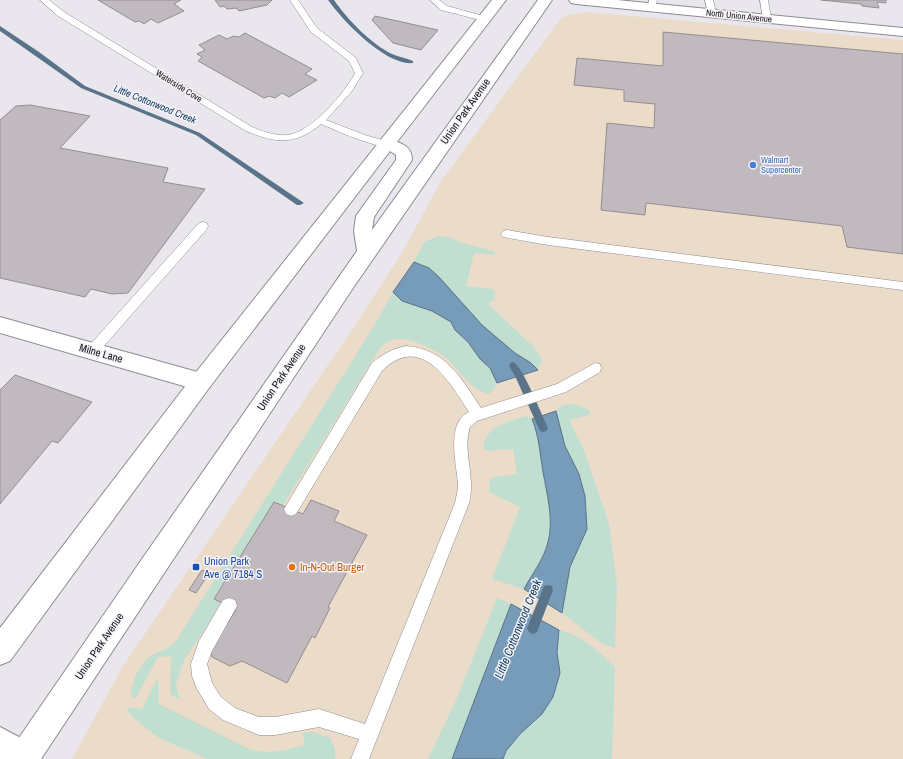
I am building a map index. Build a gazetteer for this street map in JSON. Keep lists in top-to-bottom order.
{
  "streets": {
    "main road": ["North Union Avenue", "Union Park Avenue", "Milne Lane"],
    "lane": ["Waterside Cove"]
  },
  "water": ["Little Cottonwood Creek"],
  "places": {
    "other": ["Walmart Supercenter", "In-N-Out Burger"],
    "transit": ["Union Park Ave @ 7184 S"]
  }
}
